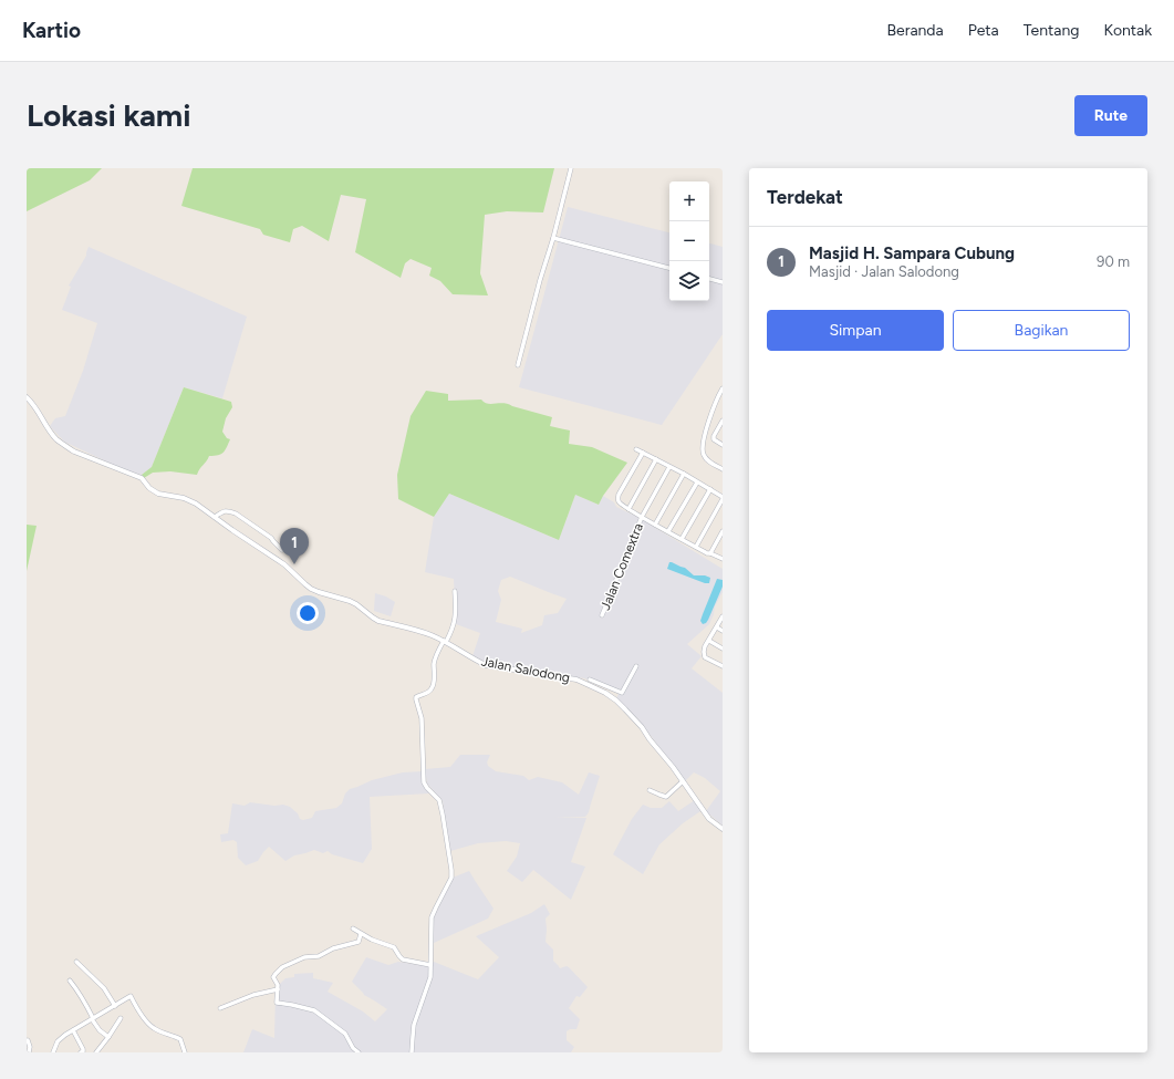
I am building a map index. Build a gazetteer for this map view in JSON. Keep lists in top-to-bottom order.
{
  "streets": {
    "street": ["Jalan Comextra", "Jalan Salodong"]
  },
  "page": {
    "header": "Kartio",
    "nav": [
      "Beranda",
      "Peta",
      "Tentang",
      "Kontak"
    ],
    "buttons": [
      "Rute",
      ["Simpan", "Bagikan"]
    ],
    "title": "Lokasi kami",
    "heading": "Terdekat",
    "map_buttons": ["+", "−"],
    "list": [
      {
        "mark": "1",
        "name": "Masjid H. Sampara Cubung",
        "note": "Masjid · Jalan Salodong",
        "value": "90 m"
      }
    ],
    "pins": "1"
  }
}
